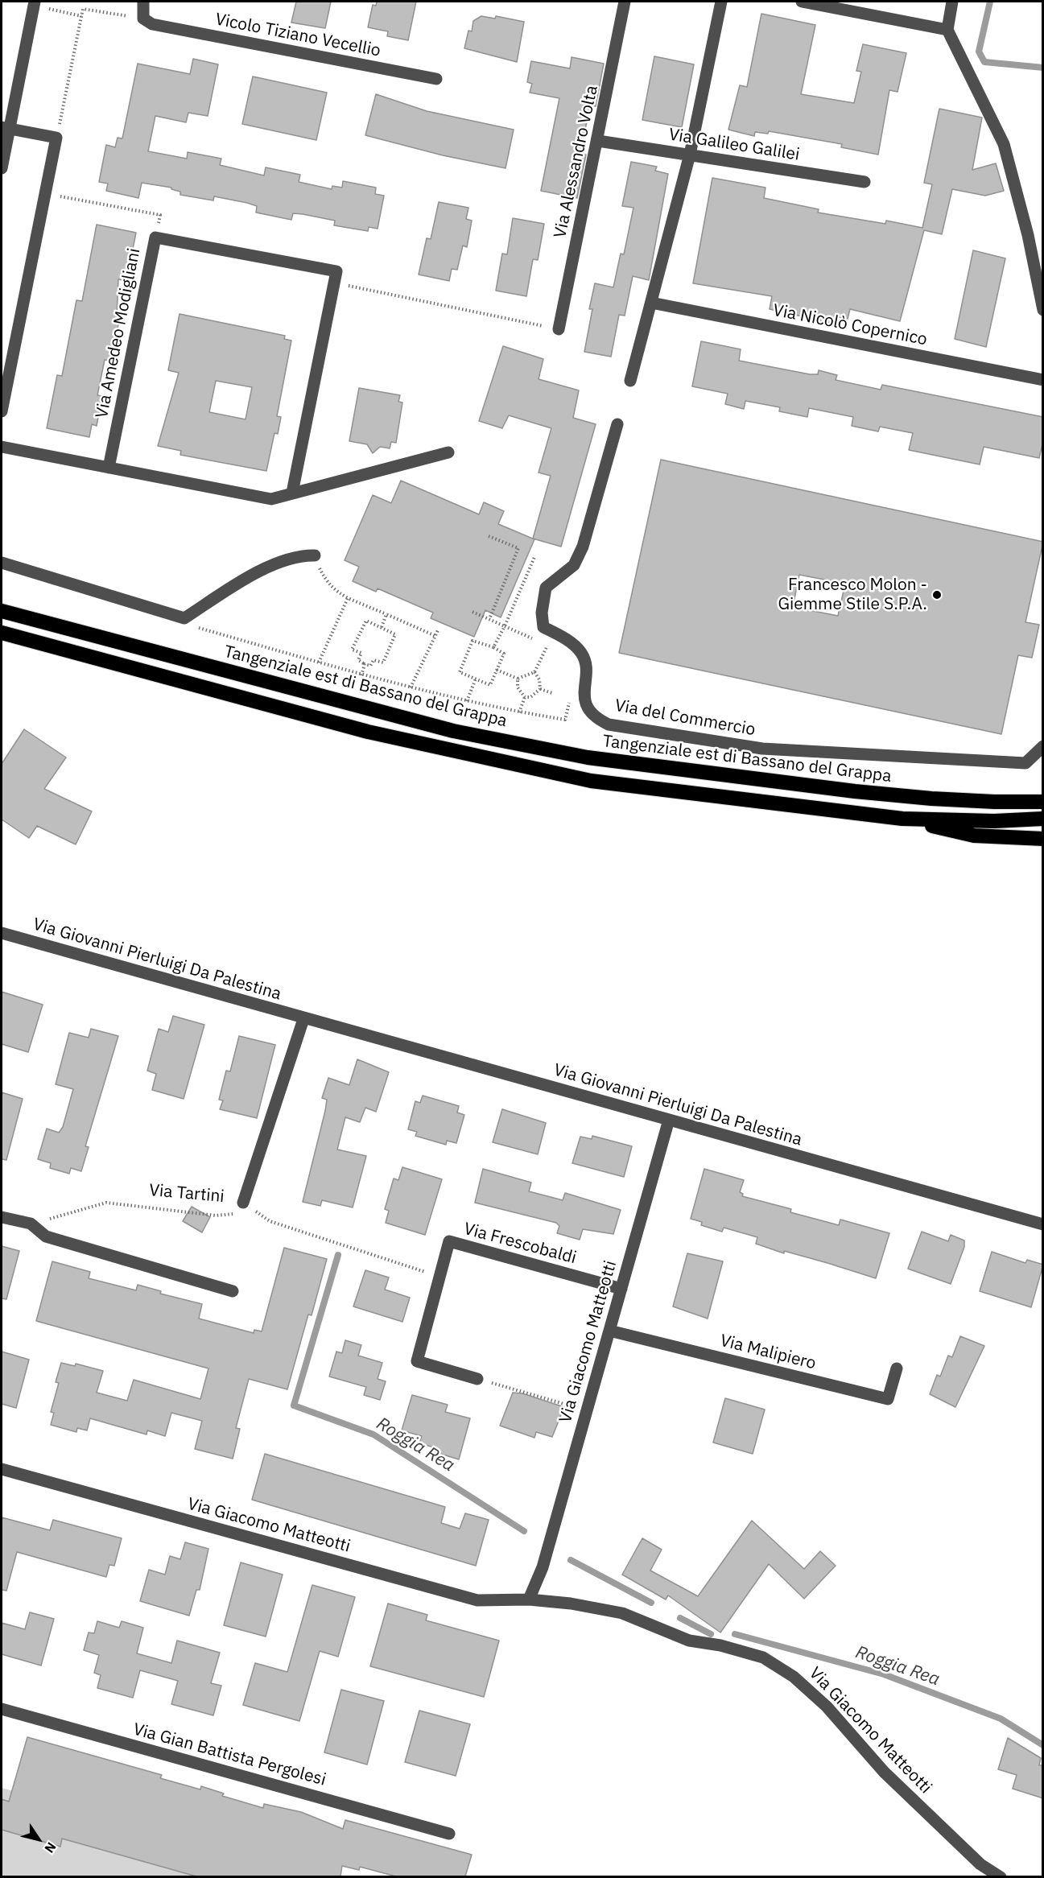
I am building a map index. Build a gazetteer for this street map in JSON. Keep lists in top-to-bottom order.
{
  "streets": {
    "highway": ["Tangenziale est di Bassano del Grappa"],
    "street": [
      "Vicolo Tiziano Vecellio",
      "Via Galileo Galilei",
      "Via Alessandro Volta",
      "Via Nicolò Copernico",
      "Via Amedeo Modigliani",
      "Via del Commercio",
      "Via Giovanni Pierluigi Da Palestina",
      "Via Frescobaldi",
      "Via Giacomo Matteotti",
      "Via Malipiero",
      "Via Gian Battista Pergolesi"
    ],
    "path": ["Via Tartini"]
  },
  "crossings": [
    ["Via Galileo Galilei", "Via Alessandro Volta"],
    ["Via Giovanni Pierluigi Da Palestina", "Via Giacomo Matteotti"],
    ["Via Tartini", "Via Frescobaldi"],
    ["Via Frescobaldi", "Via Giacomo Matteotti"],
    ["Via Giacomo Matteotti", "Via Malipiero"]
  ],
  "water": ["Roggia Rea"],
  "places": ["Francesco Molon - Giemme Stile S.P.A."],
  "north": "bottom right"
}
